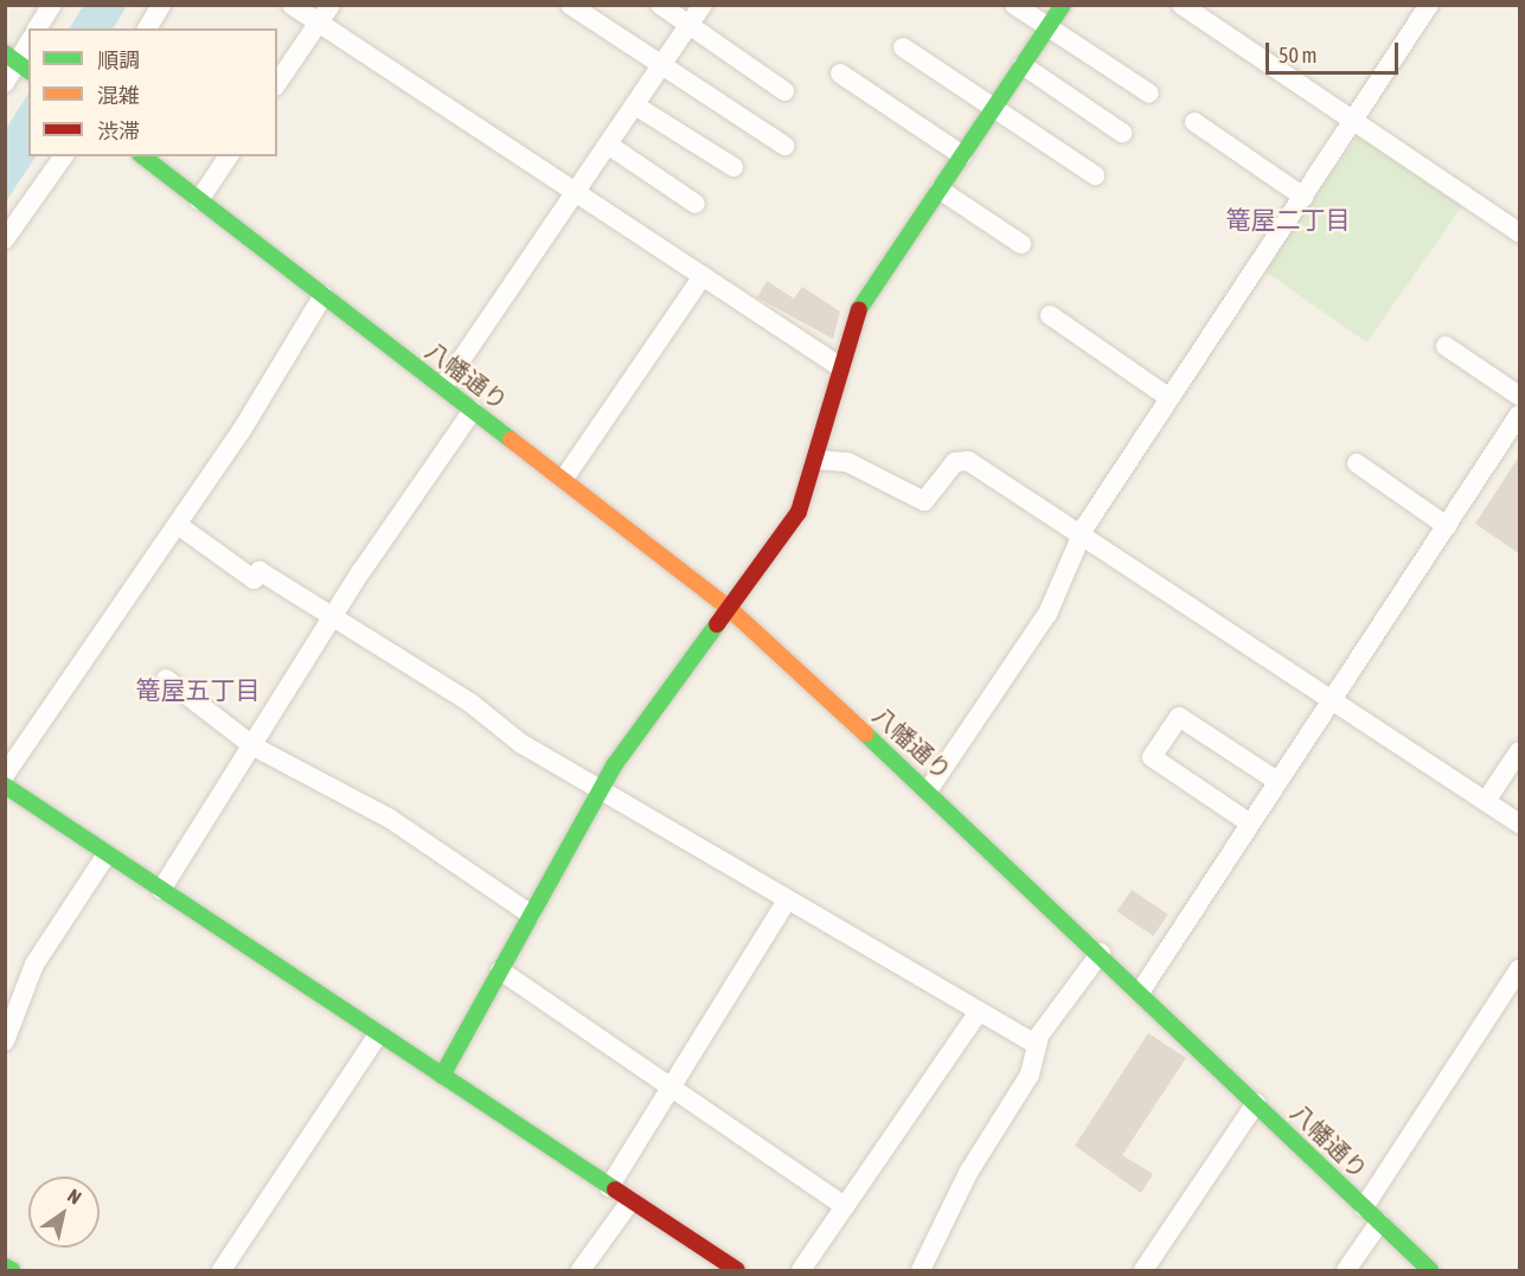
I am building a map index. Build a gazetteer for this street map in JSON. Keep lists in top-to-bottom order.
{
  "streets": {
    "street": ["八幡通り"]
  },
  "districts": ["篭屋二丁目", "篭屋五丁目"],
  "legend": ["順調", "混雑", "渋滞"],
  "scale_bar": "50 m",
  "north": "top right"
}
